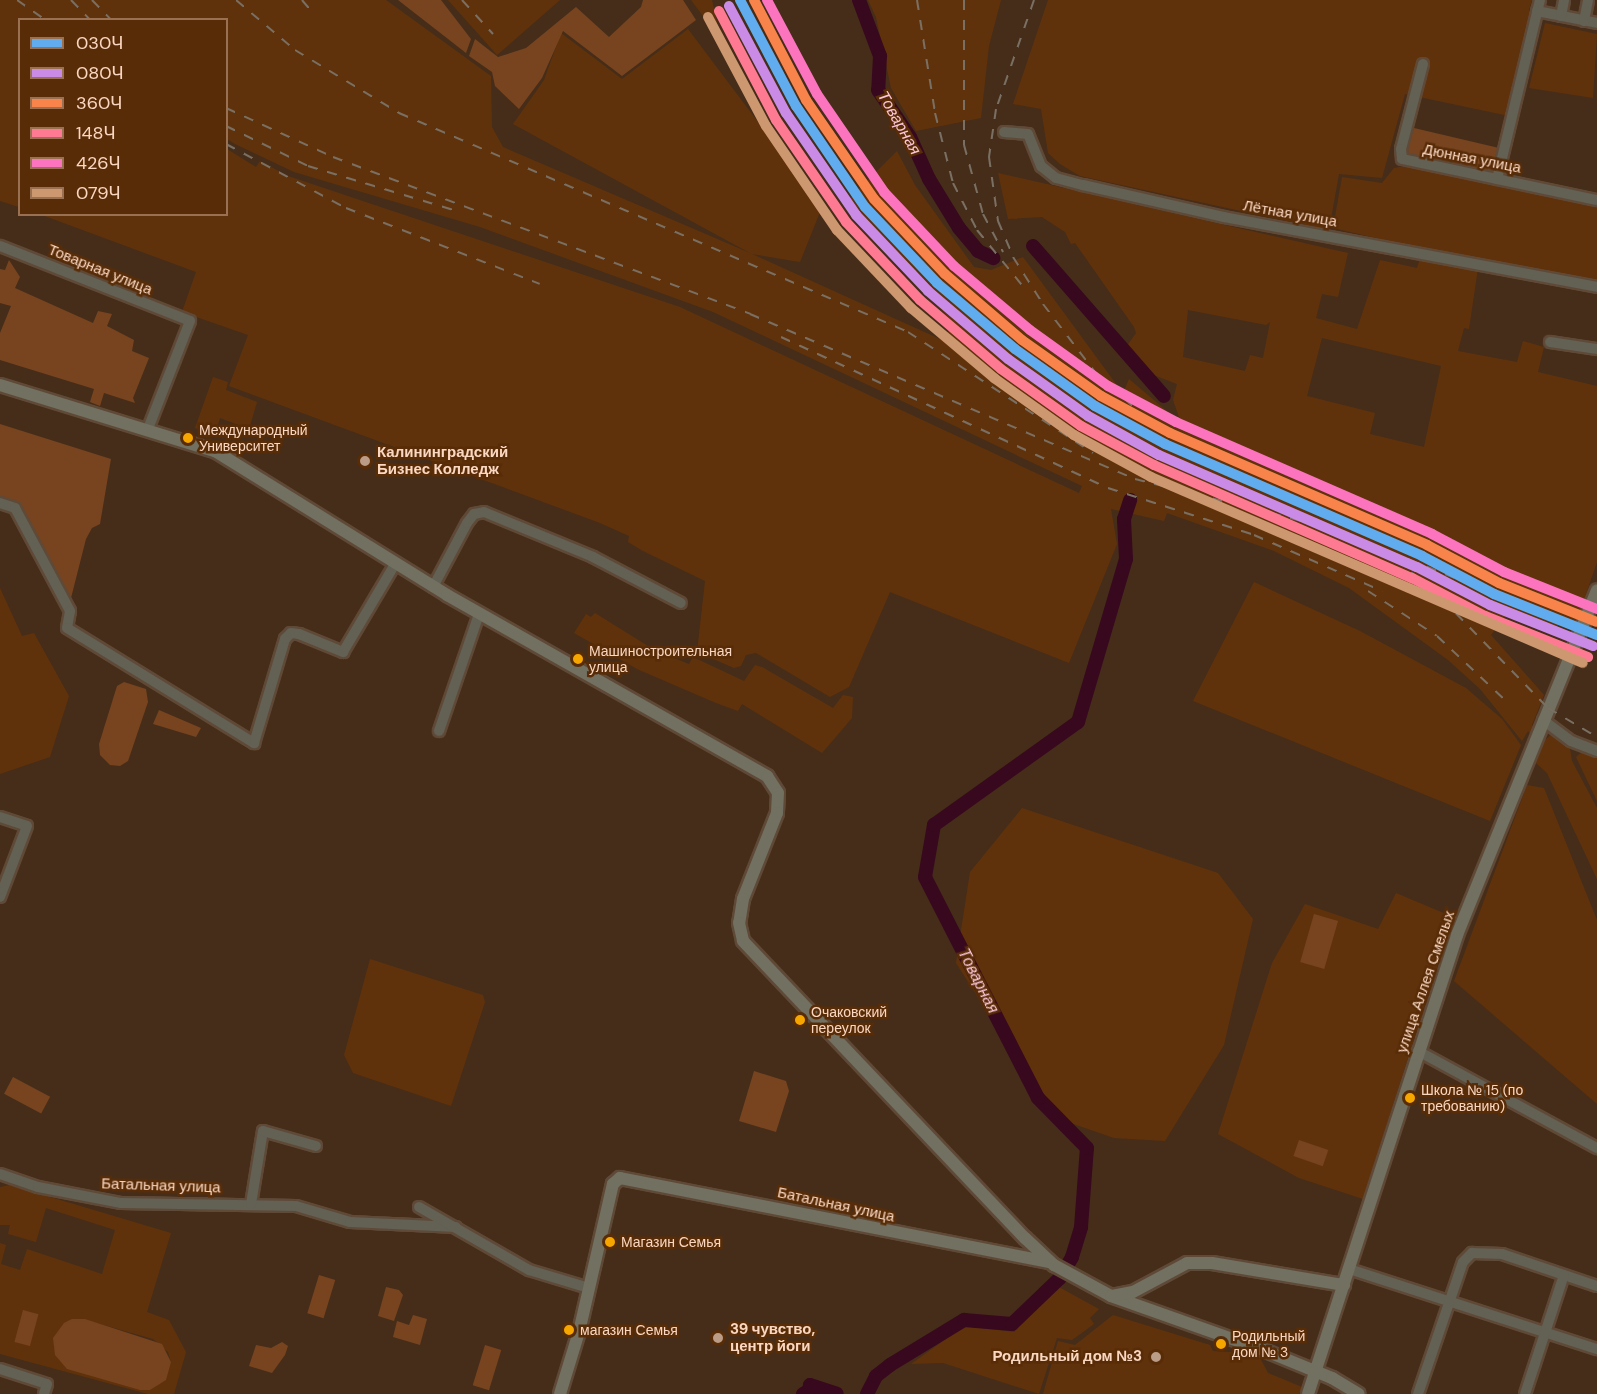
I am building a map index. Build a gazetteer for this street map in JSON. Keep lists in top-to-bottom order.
{
  "streets": {
    "main road": ["улица Аллея Смелых", "Батальная улица"],
    "street": ["Дюнная улица", "Лётная улица", "Товарная улица"]
  },
  "water": ["Товарная"],
  "places": [
    "Международный Университет",
    "Калининградский Бизнес Колледж",
    "Машиностроительная улица",
    "Очаковский переулок",
    "Школа № 15 (по требованию)",
    "Магазин Семья",
    "магазин Семья",
    "39 чувство, центр йоги",
    "Родильный дом № 3",
    "Родильный дом №3"
  ],
  "lines": [
    "transit line 030Ч",
    "transit line 360Ч",
    "transit line 426Ч",
    "transit line 080Ч",
    "transit line 148Ч",
    "transit line 079Ч"
  ],
  "legend": [
    "030Ч",
    "080Ч",
    "360Ч",
    "148Ч",
    "426Ч",
    "079Ч"
  ]
}
